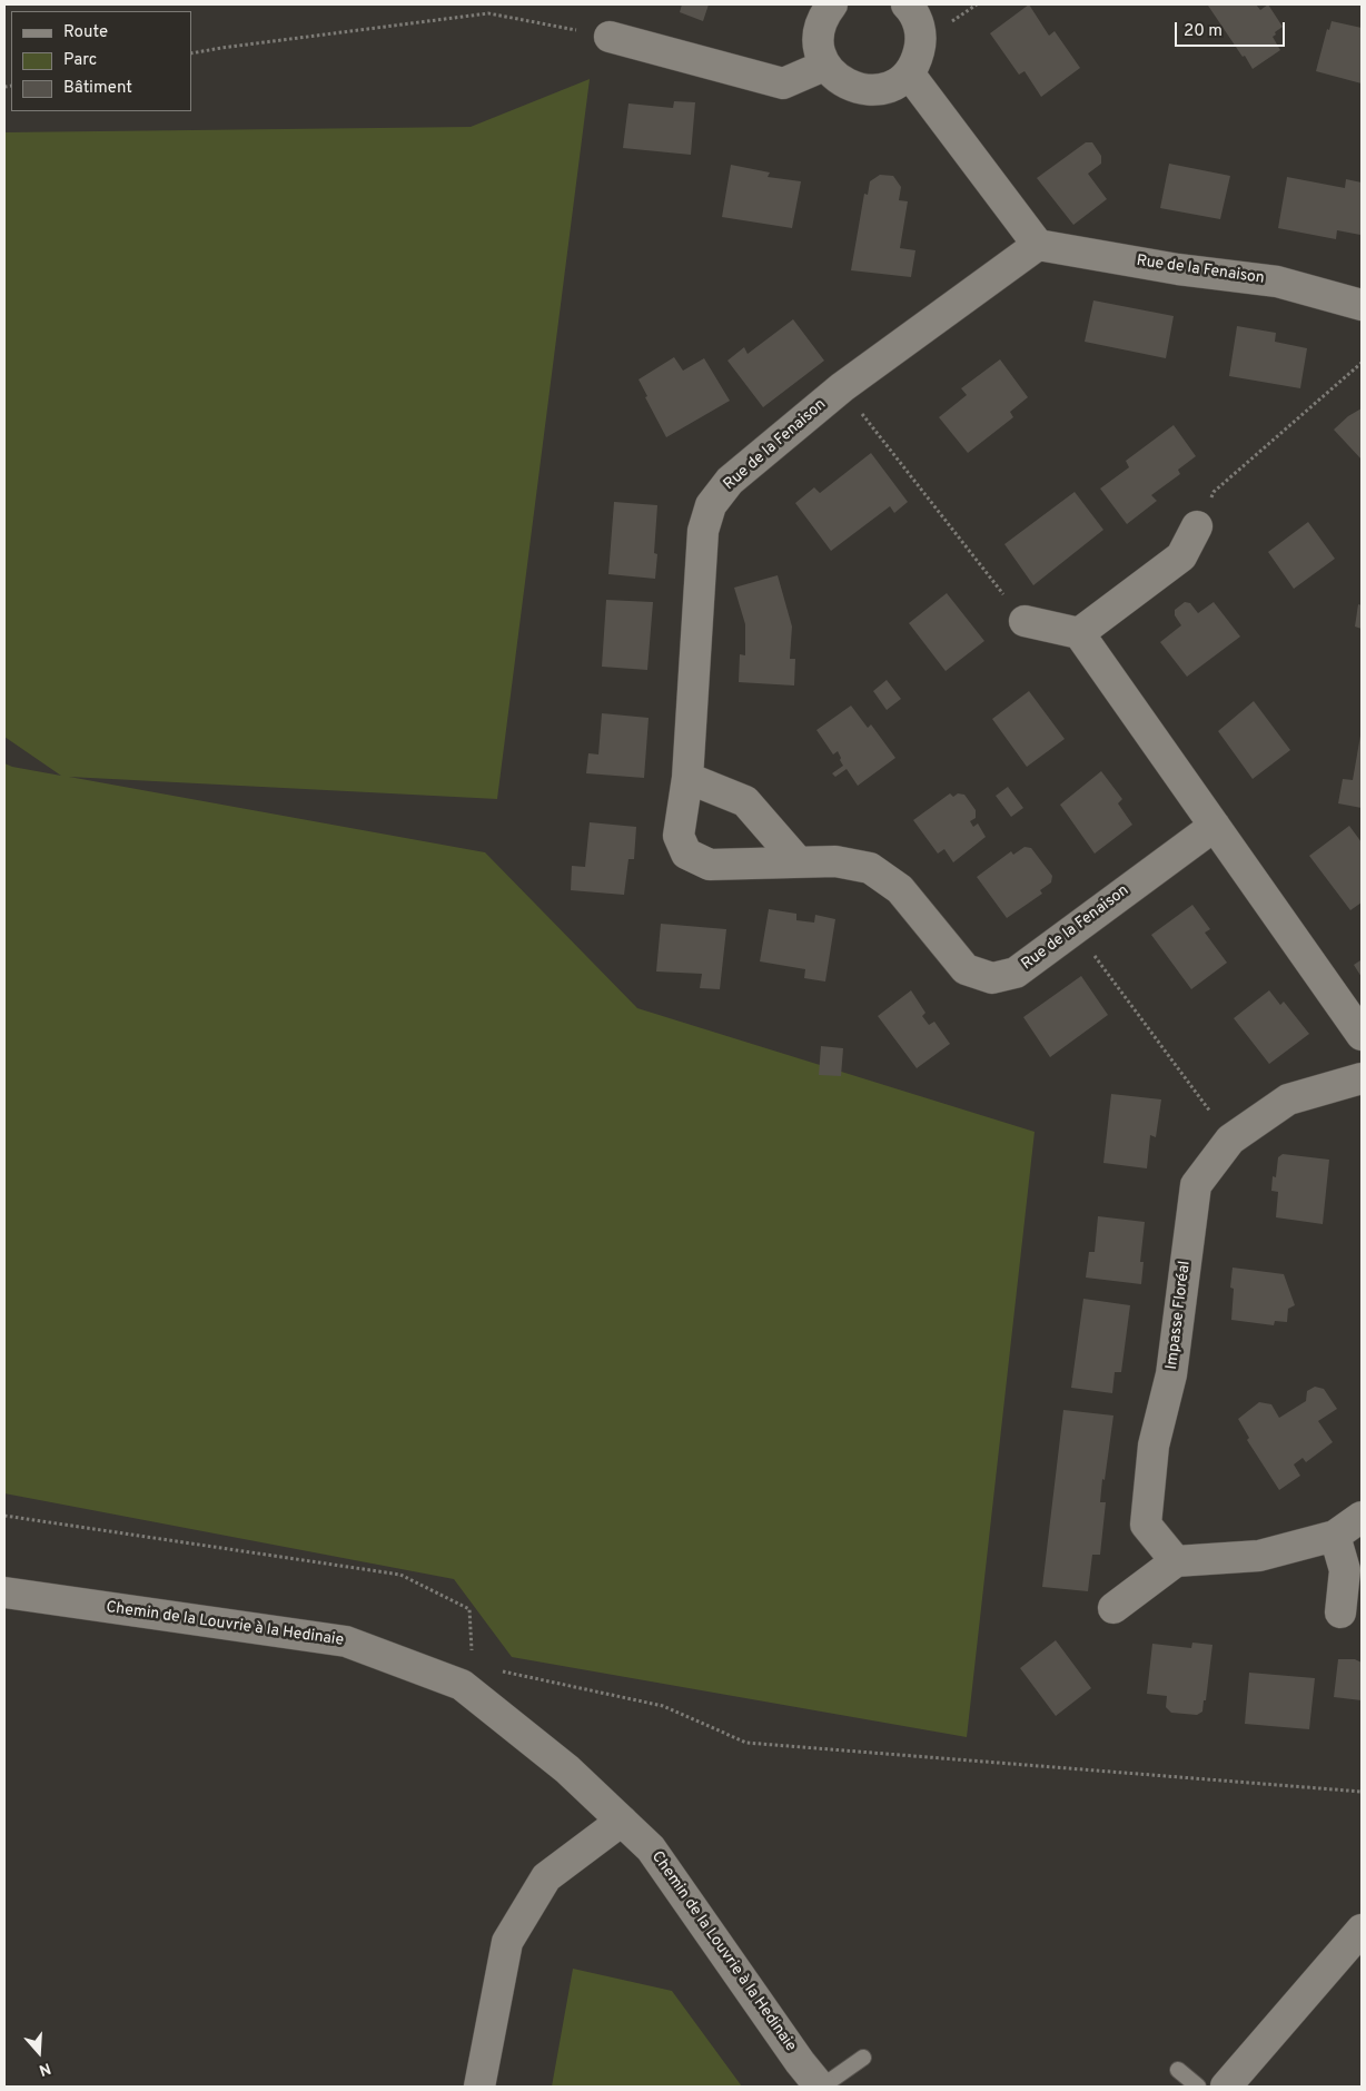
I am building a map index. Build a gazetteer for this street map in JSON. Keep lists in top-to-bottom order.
{
  "streets": {
    "street": ["Rue de la Fenaison", "Impasse Floréal", "Chemin de la Louvrie à la Hedinaie"]
  },
  "legend": ["Route", "Parc", "Bâtiment"],
  "scale_bar": "20 m",
  "north": "bottom"
}
